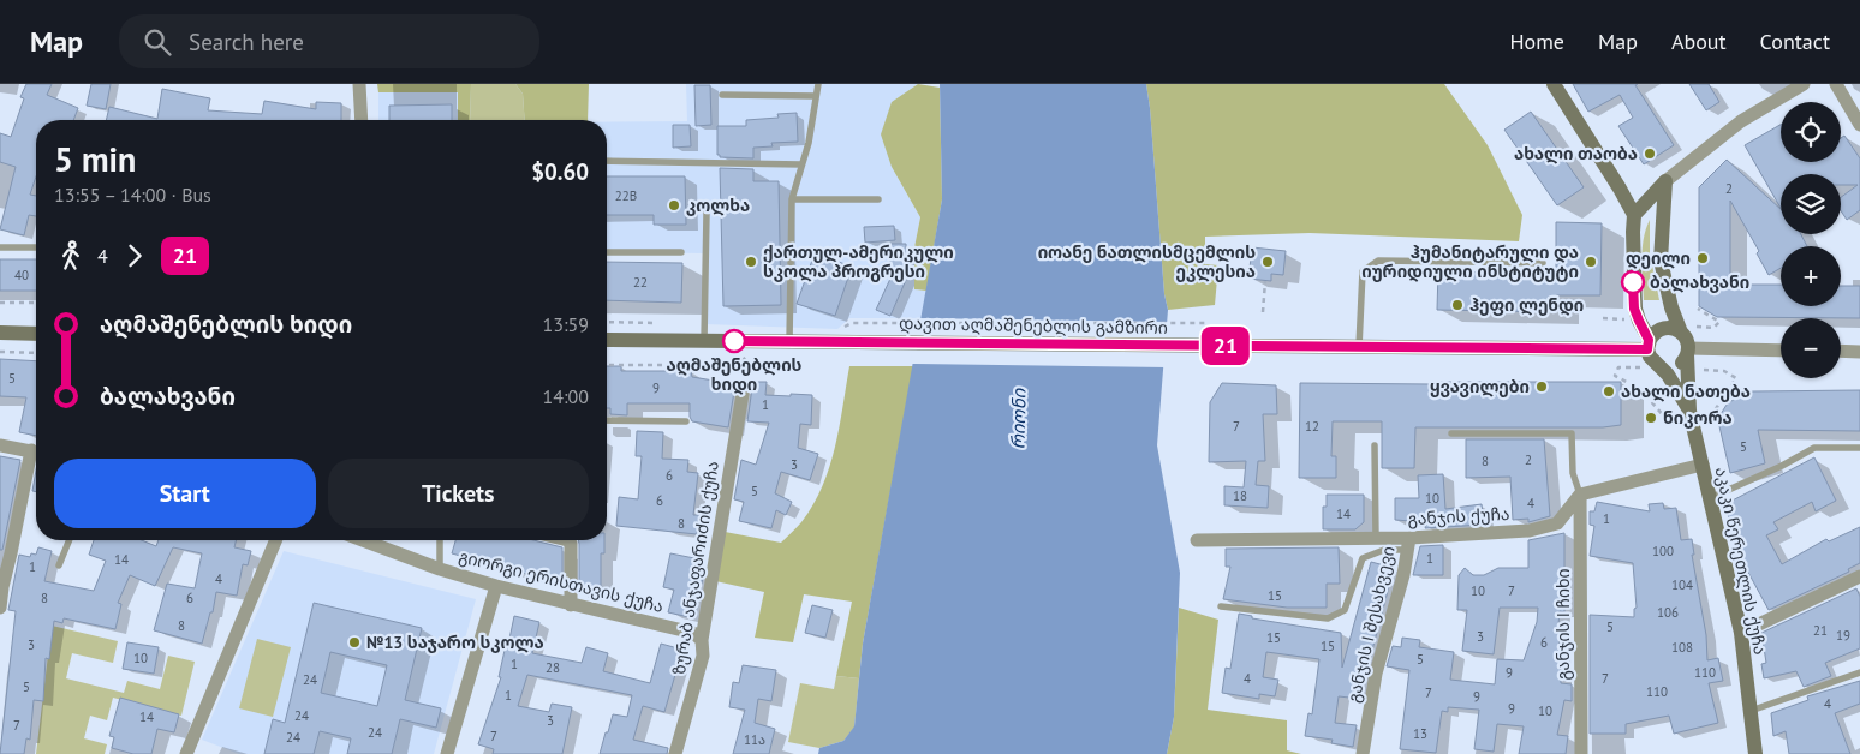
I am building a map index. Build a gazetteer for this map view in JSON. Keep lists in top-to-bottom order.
{
  "streets": {
    "main road": ["დავით აღმაშენებლის გამზირი", "აკაკი წერეთლის ქუჩა"],
    "street": [
      "განჯის ქუჩა",
      "ზურაბ ანჯაფარიძის ქუჩა",
      "გიორგი ერისთავის ქუჩა",
      "განჯის I შესახვევი",
      "განჯის I ჩიხი"
    ]
  },
  "crossings": [
    ["დავით აღმაშენებლის გამზირი", "აკაკი წერეთლის ქუჩა"],
    ["განჯის ქუჩა", "განჯის I შესახვევი"],
    ["განჯის ქუჩა", "განჯის I ჩიხი"],
    ["ზურაბ ანჯაფარიძის ქუჩა", "გიორგი ერისთავის ქუჩა"]
  ],
  "water": ["რიონი"],
  "places": [
    "ახალი თაობა",
    "კოლხა",
    "დეილი",
    "ქართულ-ამერიკული სკოლა პროგრესი",
    "იოანე ნათლისმცემლის ეკლესია",
    "ჰუმანიტარული და იურიდიული ინსტიტუტი",
    "ბალახვანი",
    "ჰეფი ლენდი",
    "აღმაშენებლის ხიდი",
    "ყვავილები",
    "ახალი ნათება",
    "ნიკორა",
    "№13 საჯარო სკოლა"
  ],
  "lines": ["bus line 21"],
  "house_numbers": [
    "2",
    "22B",
    "40",
    "22",
    "5",
    "9",
    "1",
    "7",
    "12",
    "5",
    "2",
    "8",
    "3",
    "6",
    "5",
    "18",
    "10",
    "6",
    "4",
    "14",
    "1",
    "8",
    "100",
    "1",
    "14",
    "1",
    "4",
    "104",
    "10",
    "7",
    "15",
    "8",
    "6",
    "106",
    "8",
    "5",
    "21",
    "19",
    "3",
    "15",
    "6",
    "3",
    "15",
    "108",
    "10",
    "5",
    "1",
    "28",
    "9",
    "110",
    "4",
    "7",
    "24",
    "5",
    "110",
    "7",
    "1",
    "9",
    "4",
    "9",
    "10",
    "24",
    "14",
    "3",
    "7",
    "24",
    "13",
    "7",
    "24",
    "11ა"
  ],
  "page": {
    "header": "Map",
    "search": "Search here",
    "nav": [
      "Home",
      "Map",
      "About",
      "Contact"
    ],
    "on_map": "21",
    "map_buttons": ["+", "−"],
    "heading": ["5 min", "13:55 – 14:00 · Bus", "$0.60"],
    "legs": ["4", "21"],
    "list": [
      {
        "name": "აღმაშენებლის ხიდი",
        "value": "13:59"
      },
      {
        "name": "ბალახვანი",
        "value": "14:00"
      }
    ],
    "buttons": ["Start", "Tickets"]
  }
}
